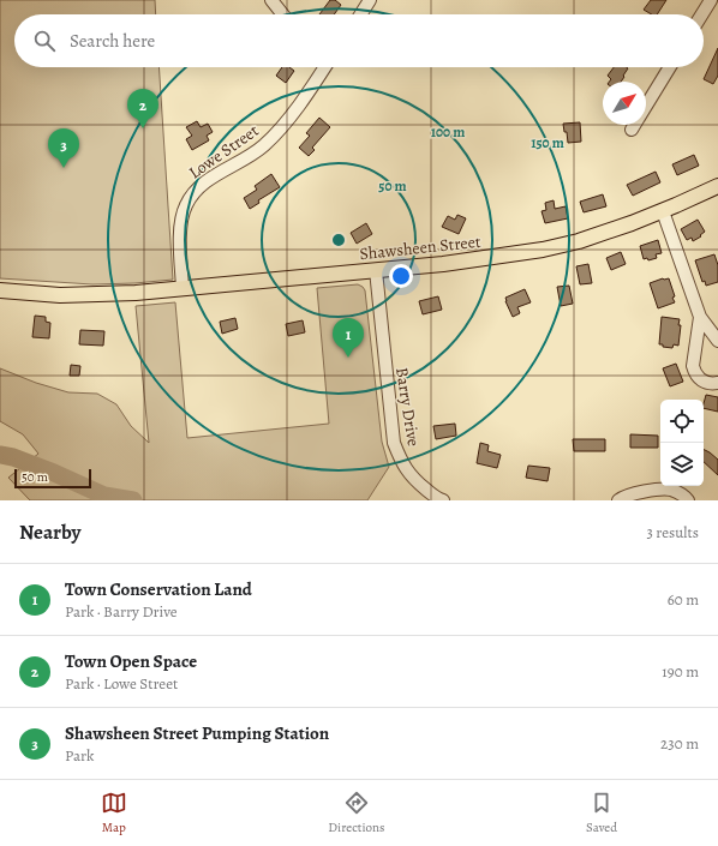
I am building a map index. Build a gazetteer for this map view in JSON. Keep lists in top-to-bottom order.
{
  "streets": {
    "main road": ["Shawsheen Street"],
    "street": ["Lowe Street", "Barry Drive"]
  },
  "crossings": [
    ["Lowe Street", "Shawsheen Street"],
    ["Shawsheen Street", "Barry Drive"]
  ],
  "scale_bar": "50 m",
  "north": "top right",
  "page": {
    "search": "Search here",
    "pins": ["2", "3", "1"],
    "scale": "50 m",
    "heading": ["Nearby", "3 results"],
    "list": [
      {
        "mark": "1",
        "name": "Town Conservation Land",
        "note": "Park · Barry Drive",
        "value": "60 m"
      },
      {
        "mark": "2",
        "name": "Town Open Space",
        "note": "Park · Lowe Street",
        "value": "190 m"
      },
      {
        "mark": "3",
        "name": "Shawsheen Street Pumping Station",
        "note": "Park",
        "value": "230 m"
      }
    ],
    "nav": ["Map", "Directions", "Saved"]
  },
  "rings": ["100 m", "150 m", "50 m"]
}
